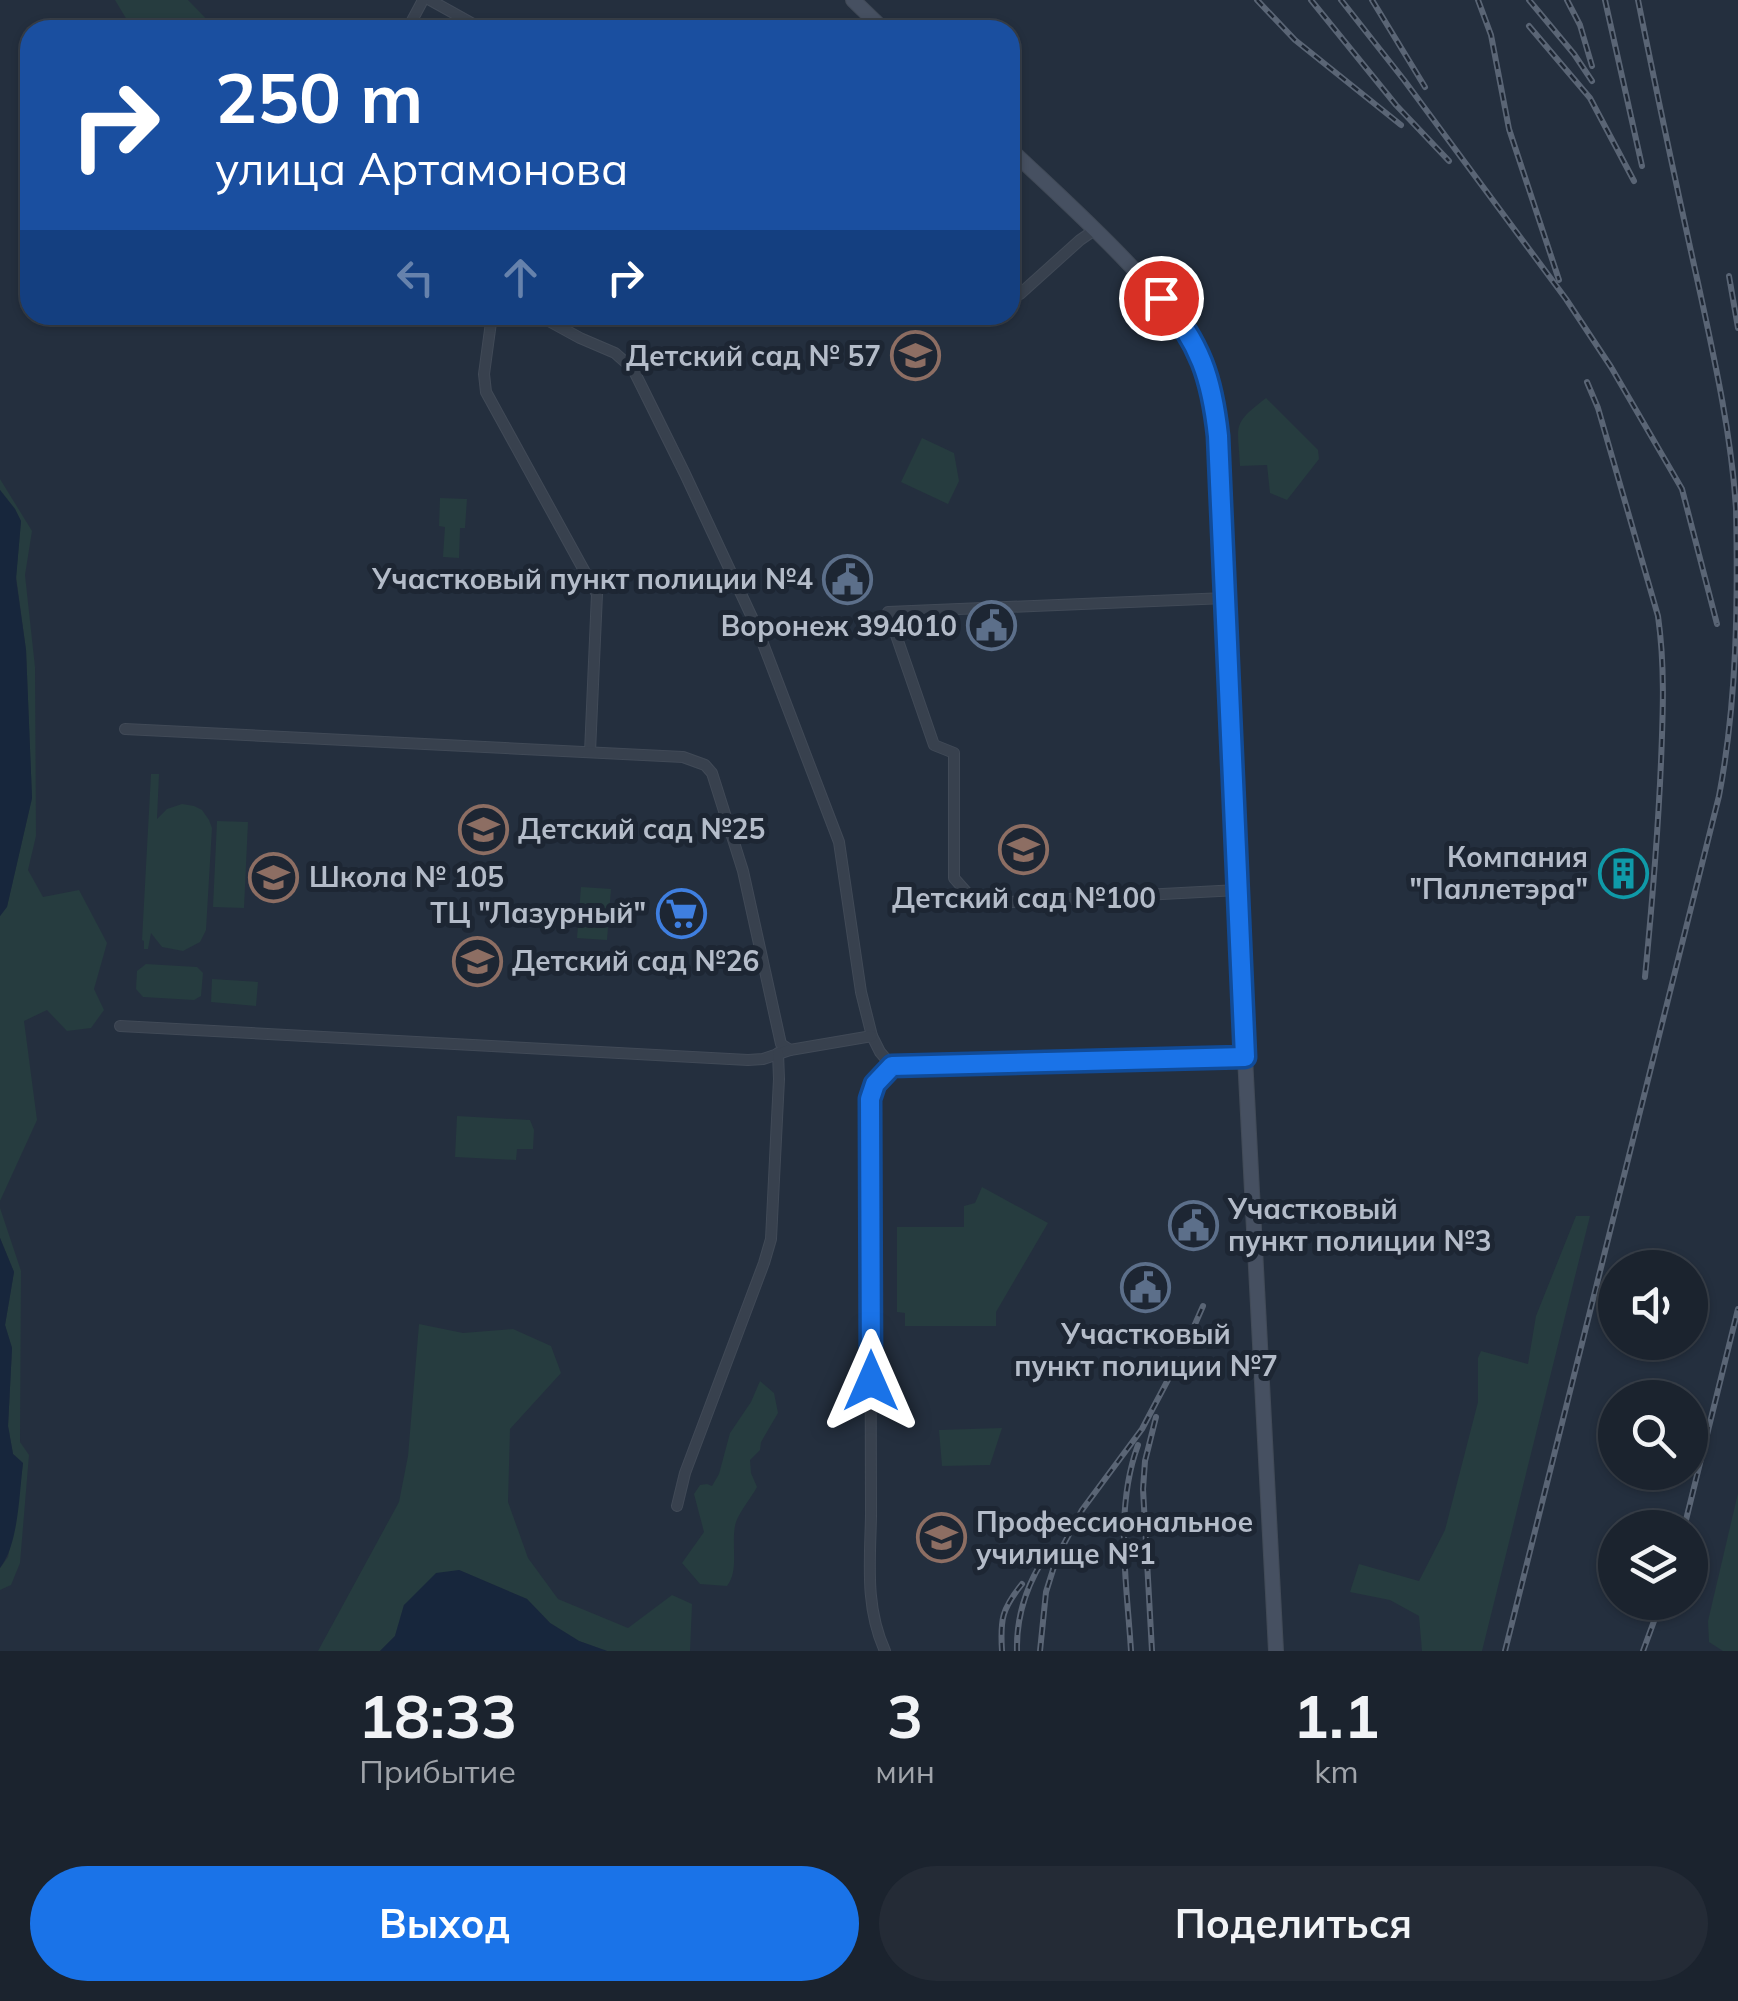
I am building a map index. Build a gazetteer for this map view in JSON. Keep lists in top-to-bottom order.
{
  "places": {
    "school or university": [
      "Детский сад № 57",
      "Детский сад №25",
      "Детский сад №100",
      "Школа № 105",
      "Детский сад №26",
      "Профессиональное училище №1"
    ],
    "public building": [
      "Участковый пункт полиции №4",
      "Воронеж 394010",
      "Участковый пункт полиции №3",
      "Участковый пункт полиции №7"
    ],
    "building": ["Компания \"Паллетэра\""],
    "supermarket": ["ТЦ \"Лазурный\""]
  },
  "page": {
    "turn": ["250 m", "улица Артамонова"],
    "eta": [
      "18:33",
      "Прибытие",
      "3",
      "мин",
      "1.1",
      "km"
    ],
    "buttons": ["Выход", "Поделиться"]
  }
}
